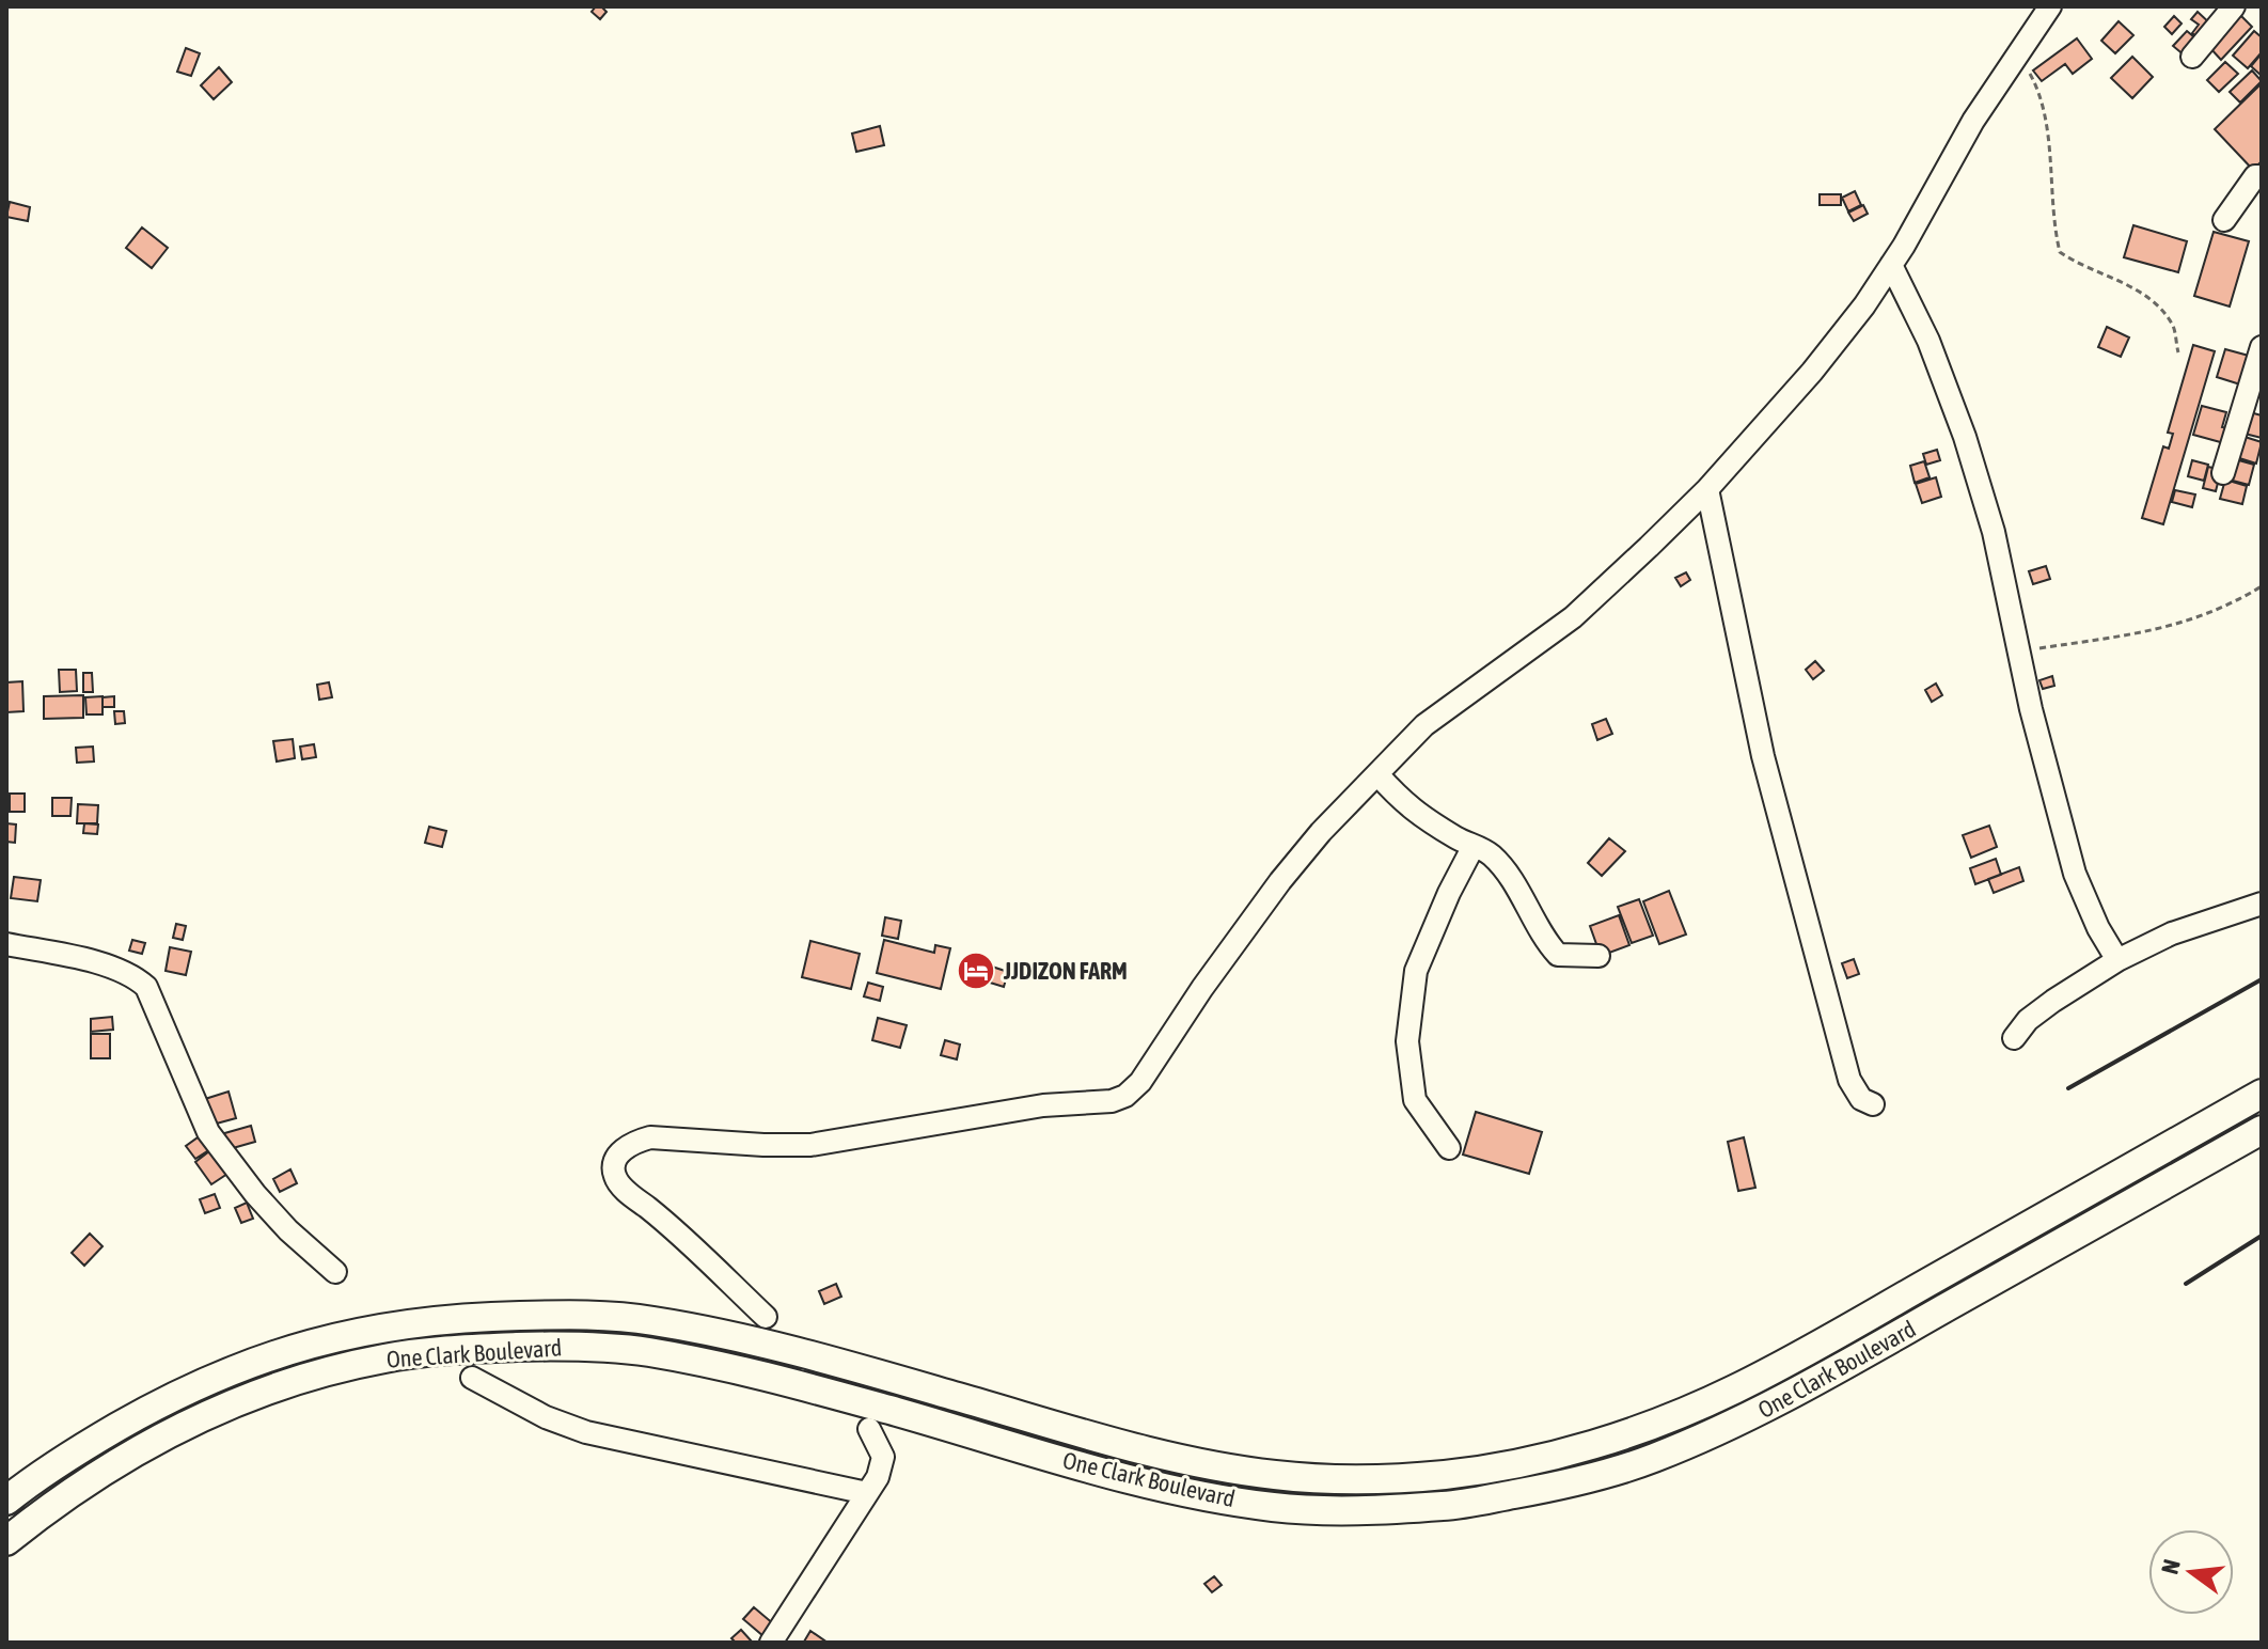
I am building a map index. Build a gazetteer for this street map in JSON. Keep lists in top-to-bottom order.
{
  "streets": {
    "main road": ["One Clark Boulevard"]
  },
  "places": {
    "hotel": ["JJDIZON FARM"]
  },
  "north": "left"
}
